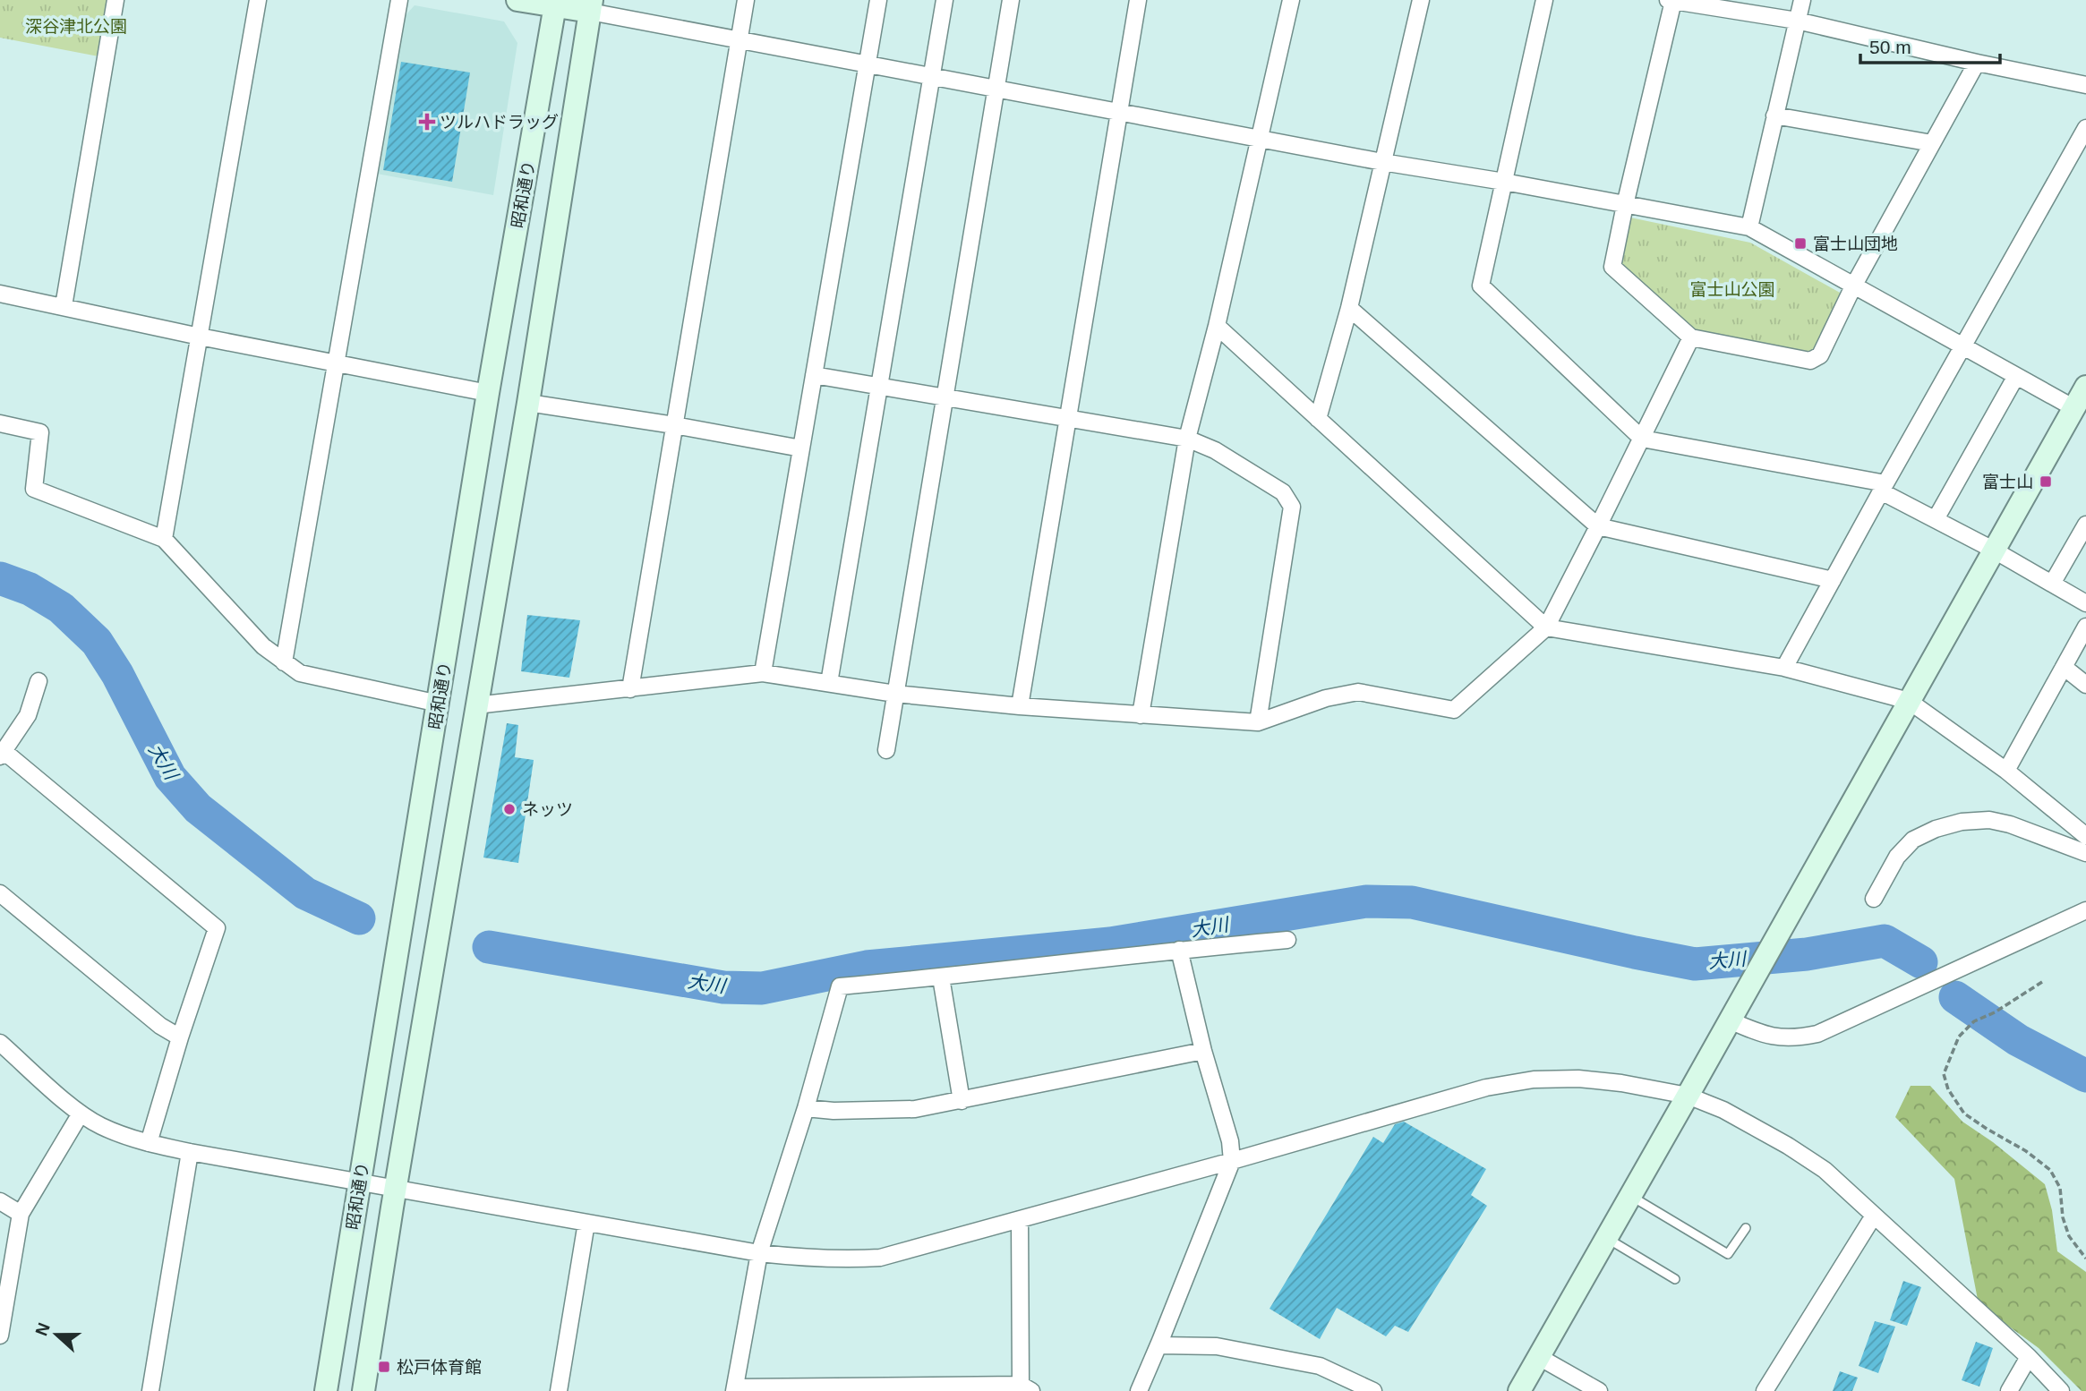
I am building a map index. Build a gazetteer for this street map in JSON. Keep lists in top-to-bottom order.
{
  "streets": {
    "street": ["昭和通り"]
  },
  "water": ["大川"],
  "parks": ["深谷津北公園", "富士山公園"],
  "places": {
    "health": ["ツルハドラッグ"],
    "transit": ["富士山団地", "富士山", "松戸体育館"],
    "other": ["ネッツ"]
  },
  "scale_bar": "50 m",
  "north": "left"
}
